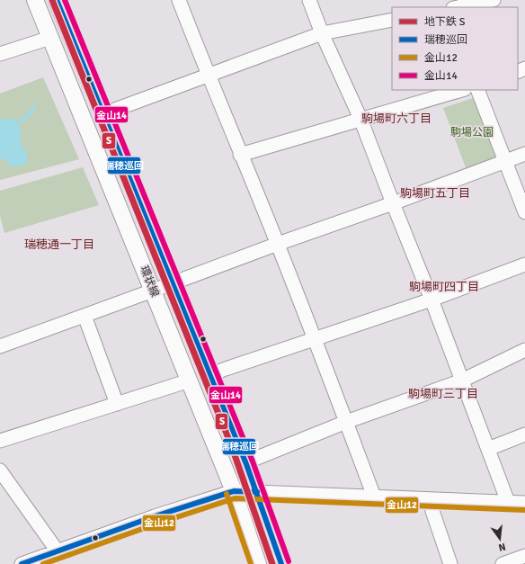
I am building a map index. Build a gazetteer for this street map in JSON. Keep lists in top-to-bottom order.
{
  "streets": {
    "main road": ["環状線"]
  },
  "districts": [
    "駒場町六丁目",
    "駒場町五丁目",
    "瑞穂通一丁目",
    "駒場町四丁目",
    "駒場町三丁目"
  ],
  "parks": ["駒場公園"],
  "lines": [
    "metro line S",
    "transit line 瑞穂巡回",
    "transit line 金山14",
    "transit line 金山12"
  ],
  "legend": [
    "地下鉄 S",
    "瑞穂巡回",
    "金山12",
    "金山14"
  ],
  "north": "bottom"
}
